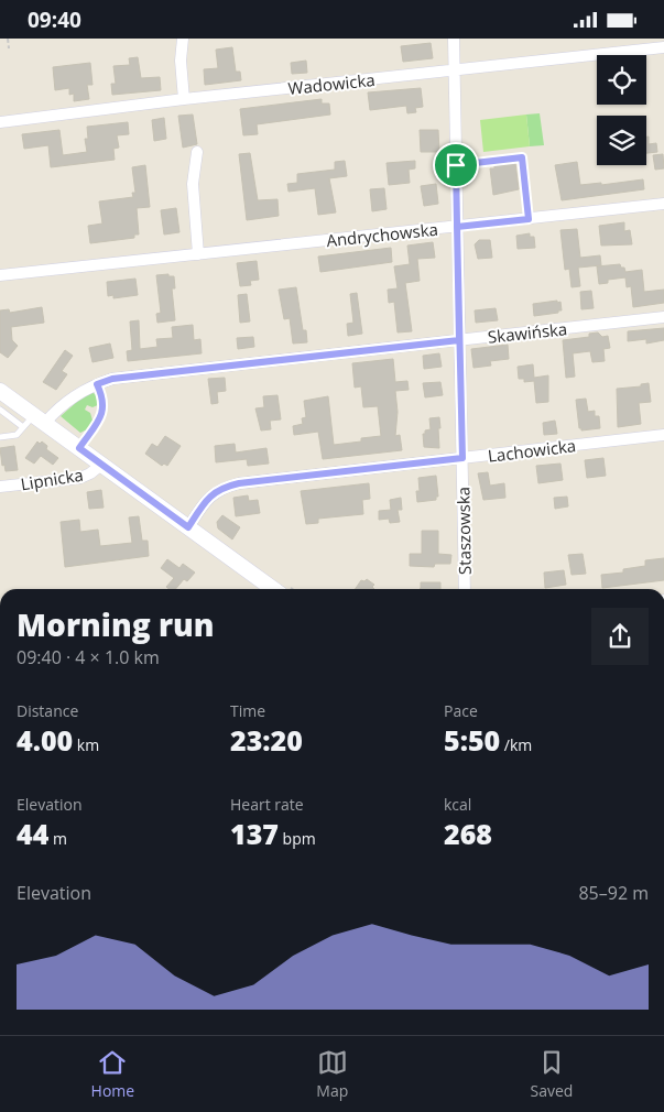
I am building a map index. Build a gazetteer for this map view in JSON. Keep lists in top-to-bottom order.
{
  "streets": {
    "street": [
      "Wadowicka",
      "Andrychowska",
      "Skawińska",
      "Lachowicka",
      "Lipnicka",
      "Staszowska"
    ]
  },
  "crossings": [
    ["Wadowicka", "Staszowska"],
    ["Andrychowska", "Staszowska"],
    ["Skawińska", "Staszowska"],
    ["Lachowicka", "Staszowska"]
  ],
  "page": {
    "status": "09:40",
    "heading": ["Morning run", "09:40 · 4 × 1.0 km"],
    "stats": [
      ["Distance", "4.00 km"],
      ["Time", "23:20"],
      ["Pace", "5:50 /km"],
      ["Elevation", "44 m"],
      ["Heart rate", "137 bpm"],
      ["kcal", "268"]
    ],
    "chart": ["Elevation", "85–92 m"],
    "tabs": ["Home", "Map", "Saved"]
  }
}
